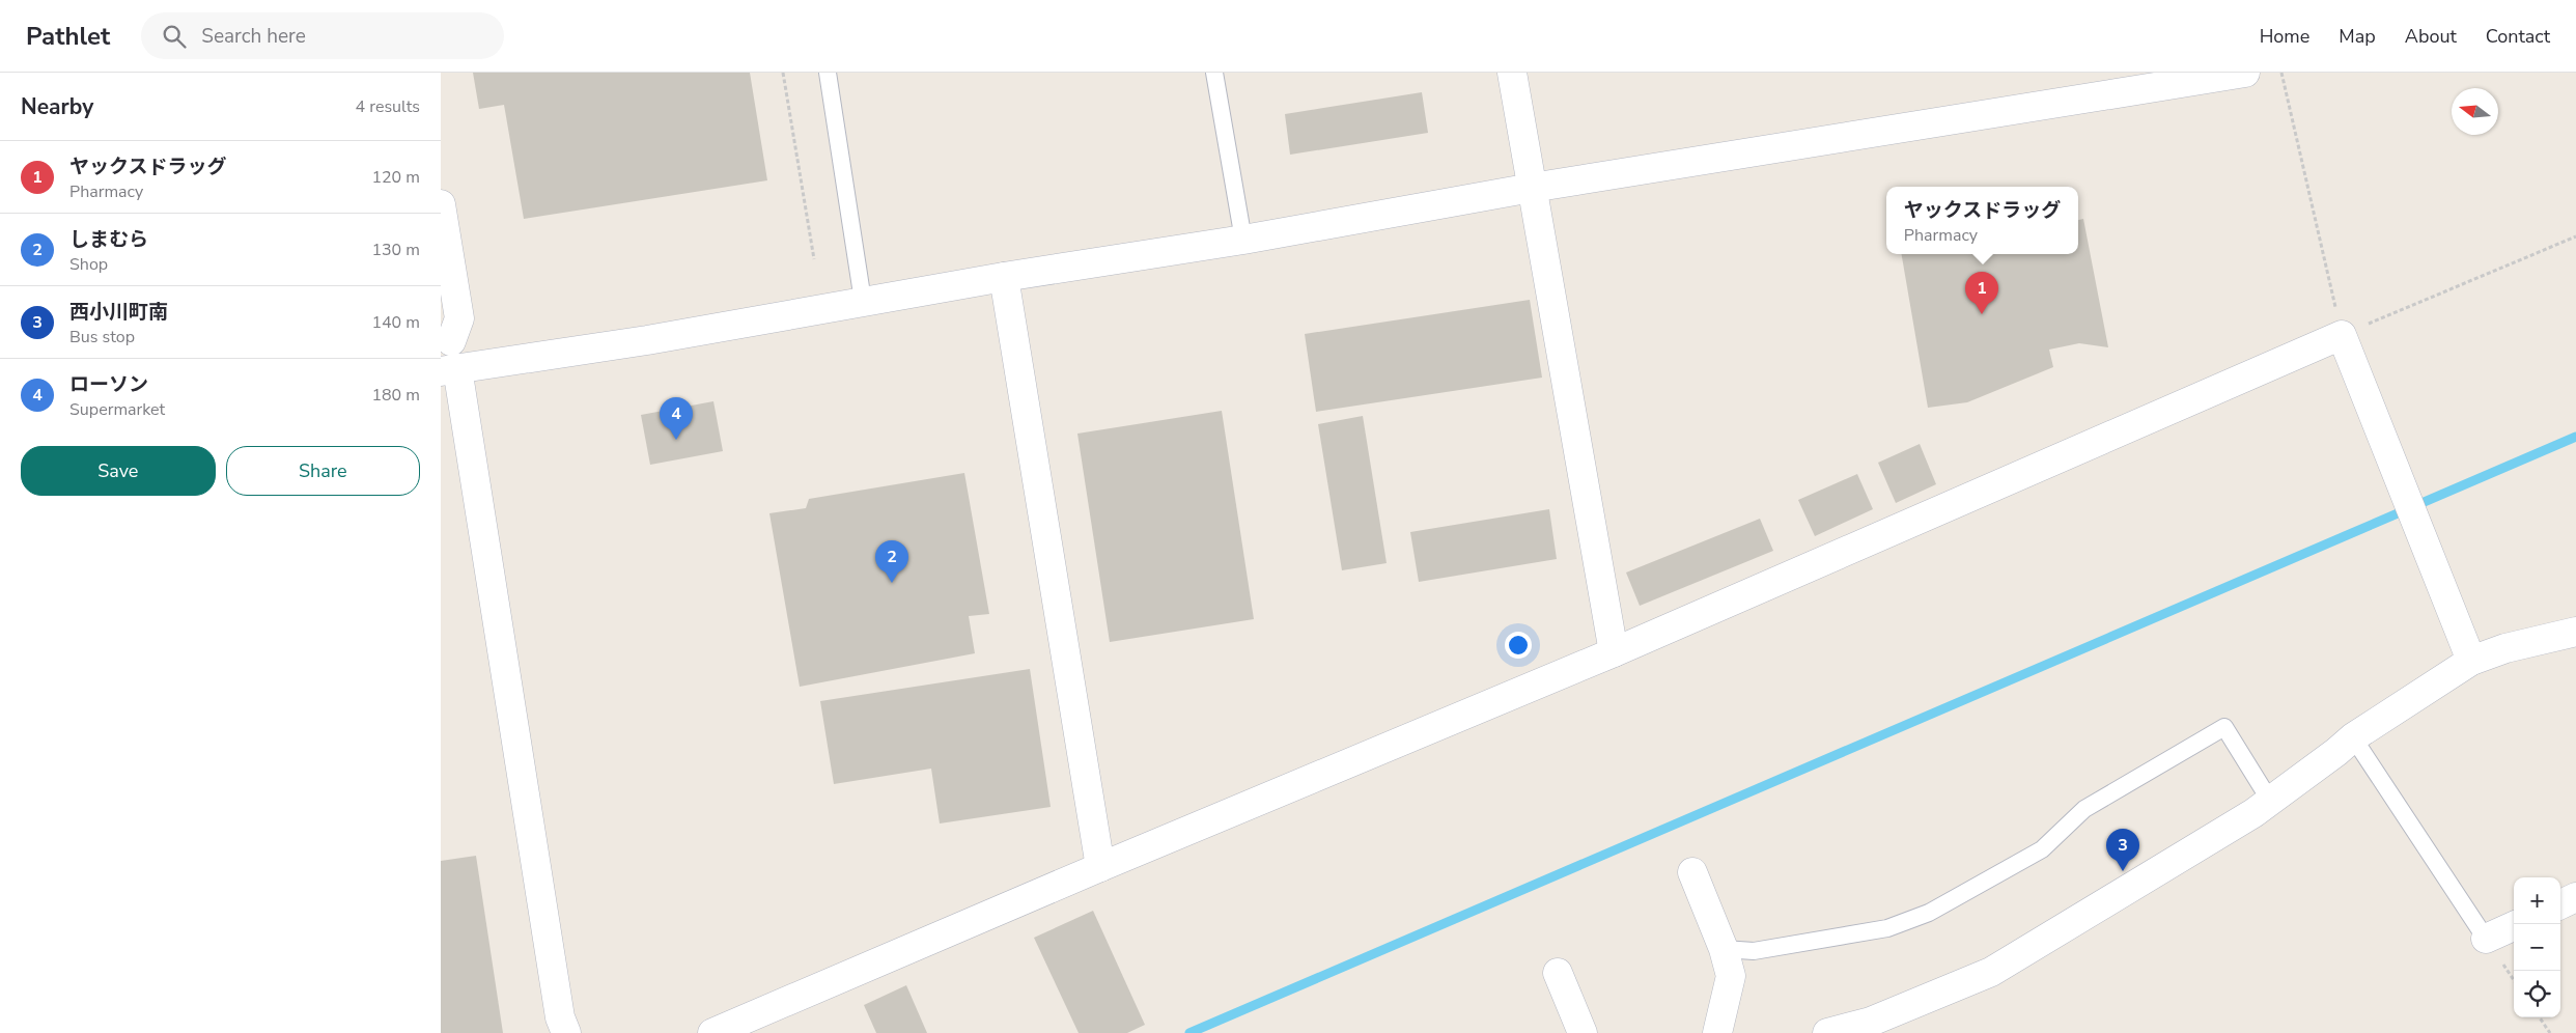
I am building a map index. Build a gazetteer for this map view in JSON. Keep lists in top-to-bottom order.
{
  "north": "left",
  "page": {
    "header": "Pathlet",
    "search": "Search here",
    "nav": [
      "Home",
      "Map",
      "About",
      "Contact"
    ],
    "heading": ["Nearby", "4 results"],
    "list": [
      {
        "mark": "1",
        "name": "ヤックスドラッグ",
        "note": "Pharmacy",
        "value": "120 m"
      },
      {
        "mark": "2",
        "name": "しまむら",
        "note": "Shop",
        "value": "130 m"
      },
      {
        "mark": "3",
        "name": "西小川町南",
        "note": "Bus stop",
        "value": "140 m"
      },
      {
        "mark": "4",
        "name": "ローソン",
        "note": "Supermarket",
        "value": "180 m"
      }
    ],
    "popup": ["ヤックスドラッグ", "Pharmacy"],
    "pins": [
      "1",
      "4",
      "2",
      "3"
    ],
    "buttons": ["Save", "Share"],
    "map_buttons": ["+", "−"]
  }
}
